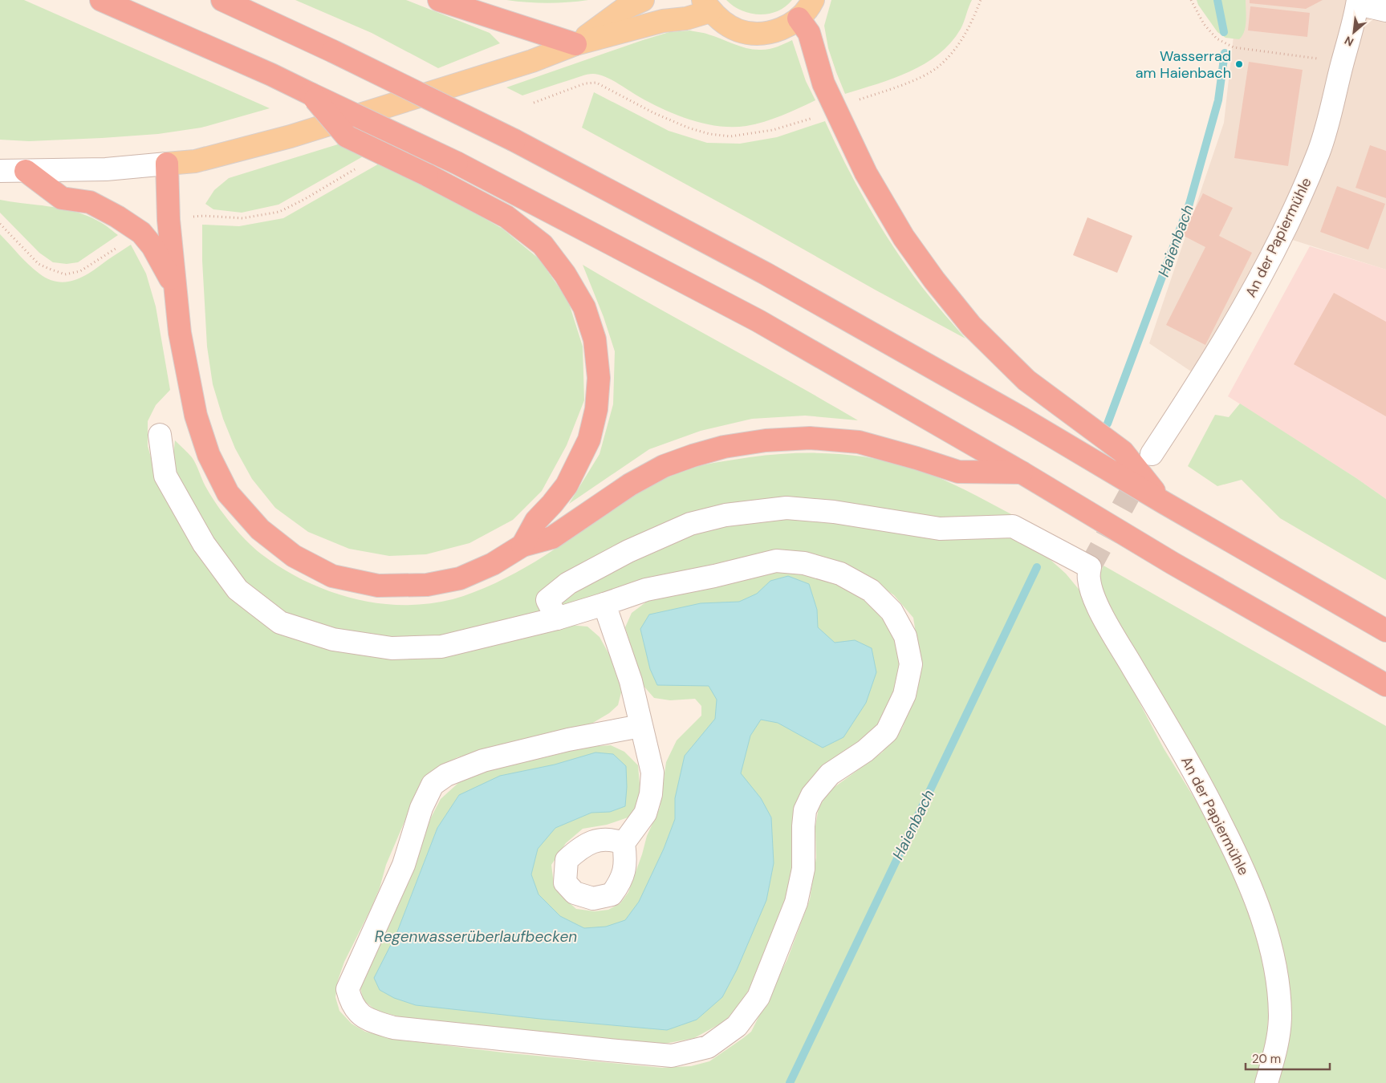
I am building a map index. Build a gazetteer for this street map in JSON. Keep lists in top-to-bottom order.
{
  "streets": {
    "street": ["An der Papiermühle"]
  },
  "water": ["Haienbach", "Regenwasserüberlaufbecken"],
  "places": ["Wasserrad am Haienbach"],
  "scale_bar": "20 m",
  "north": "bottom left"
}
